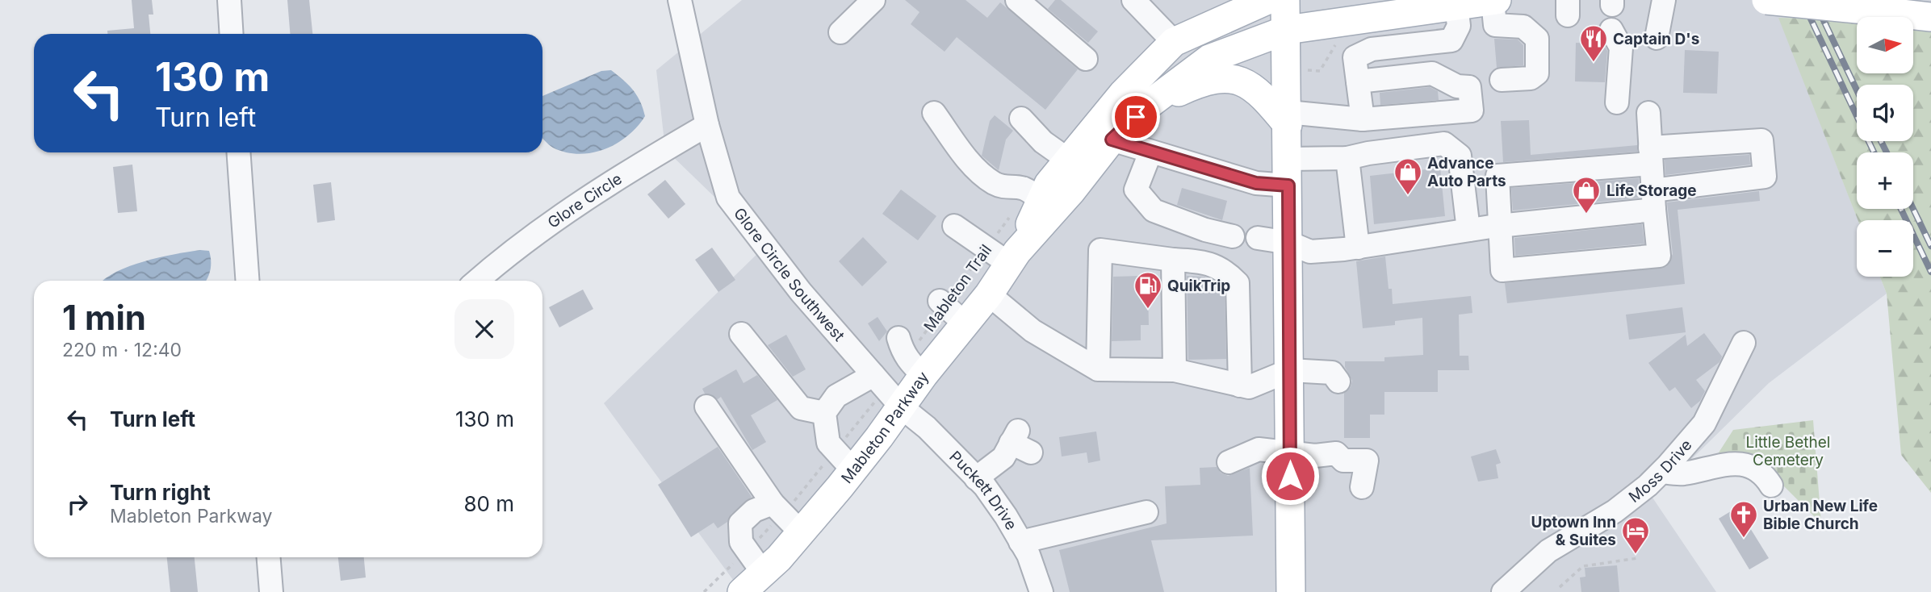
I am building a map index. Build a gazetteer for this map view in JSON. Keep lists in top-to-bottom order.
{
  "streets": {
    "main road": ["Mableton Parkway"],
    "street": [
      "Glore Circle",
      "Glore Circle Southwest",
      "Moss Drive",
      "Puckett Drive"
    ],
    "path": ["Mableton Trail"]
  },
  "crossings": [
    ["Glore Circle", "Glore Circle Southwest"],
    ["Glore Circle Southwest", "Mableton Parkway"],
    ["Glore Circle Southwest", "Puckett Drive"],
    ["Mableton Trail", "Mableton Parkway"],
    ["Mableton Parkway", "Puckett Drive"]
  ],
  "parks": ["Little Bethel Cemetery"],
  "places": {
    "restaurant": ["Captain D's"],
    "shop": ["Advance Auto Parts", "Life Storage"],
    "fuel station": ["QuikTrip"],
    "church": ["Urban New Life Bible Church"],
    "hotel": ["Uptown Inn & Suites"]
  },
  "north": "right",
  "page": {
    "map_buttons": ["+", "−"],
    "turn": ["130 m", "Turn left"],
    "heading": ["1 min", "220 m · 12:40"],
    "list": [
      {
        "name": "Turn left",
        "value": "130 m"
      },
      {
        "name": "Turn right",
        "note": "Mableton Parkway",
        "value": "80 m"
      }
    ]
  }
}
